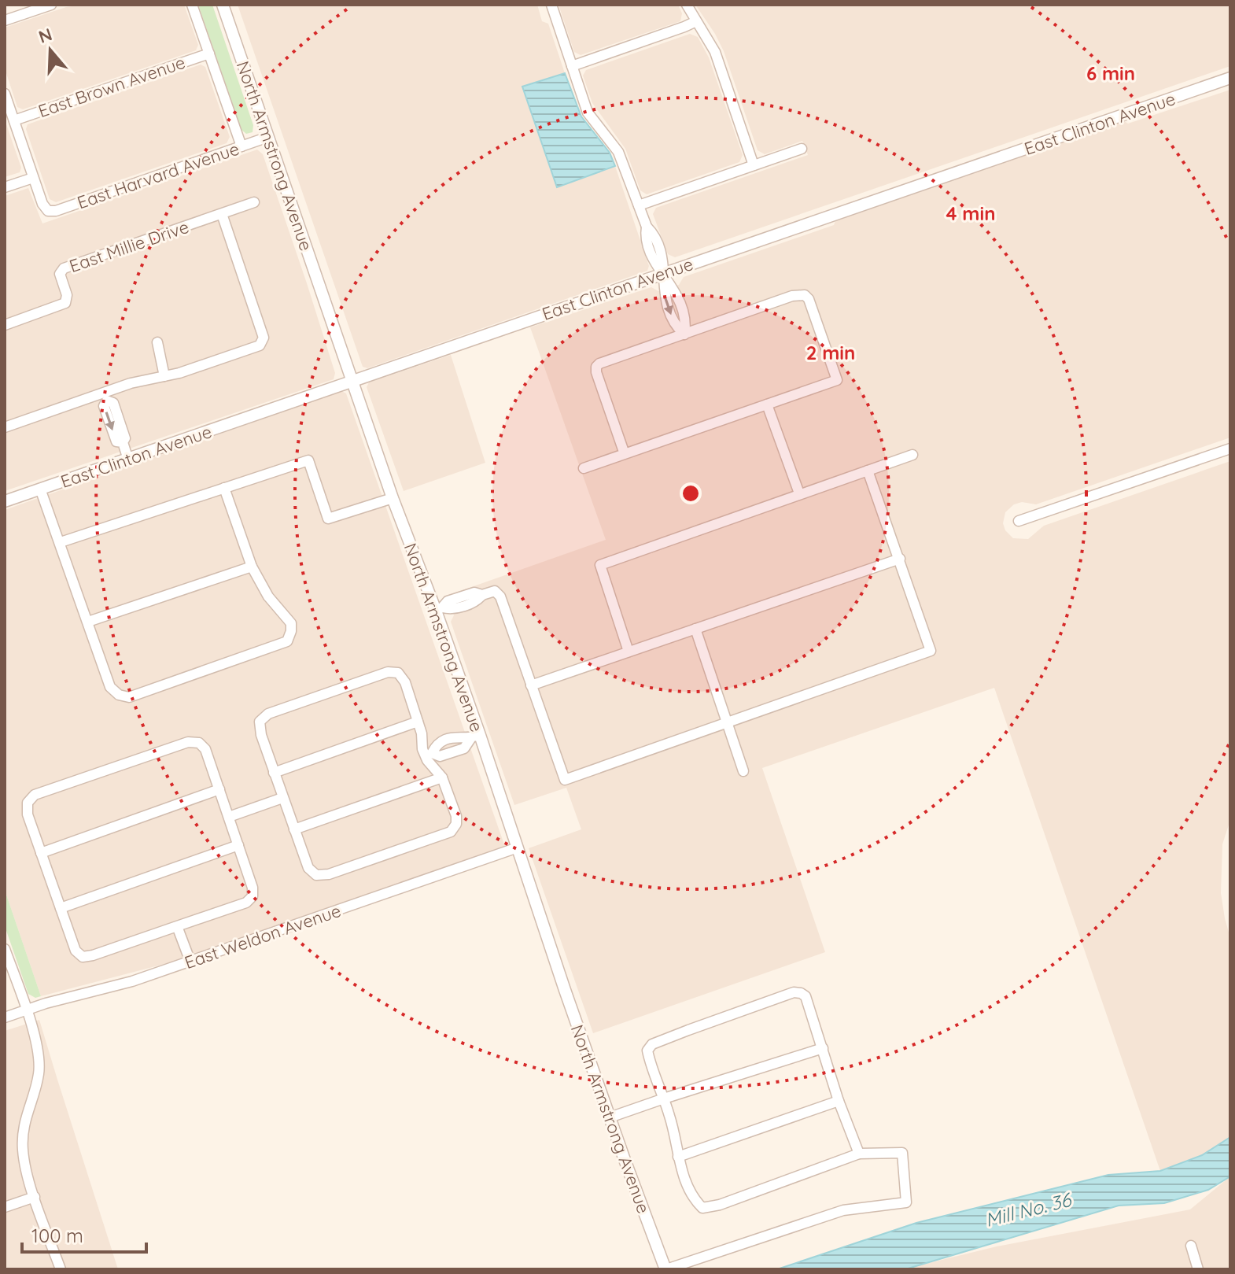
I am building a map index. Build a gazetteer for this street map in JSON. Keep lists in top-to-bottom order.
{
  "streets": {
    "street": [
      "East Brown Avenue",
      "East Clinton Avenue",
      "North Armstrong Avenue",
      "East Harvard Avenue",
      "East Millie Drive",
      "East Weldon Avenue"
    ]
  },
  "crossings": [
    ["East Brown Avenue", "North Armstrong Avenue"],
    ["East Clinton Avenue", "North Armstrong Avenue"],
    ["North Armstrong Avenue", "East Harvard Avenue"],
    ["North Armstrong Avenue", "East Weldon Avenue"]
  ],
  "water": ["Mill No. 36"],
  "scale_bar": "100 m",
  "north": "top",
  "rings": ["6 min", "4 min", "2 min"]
}
